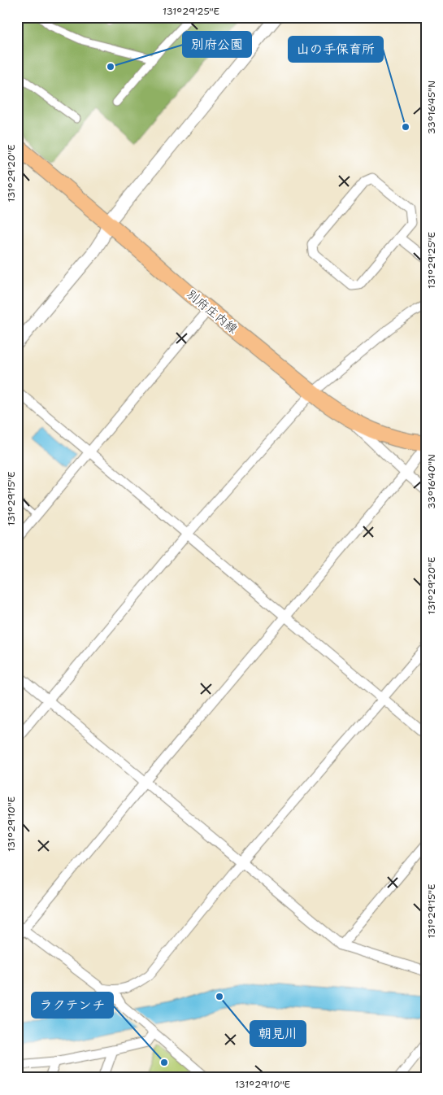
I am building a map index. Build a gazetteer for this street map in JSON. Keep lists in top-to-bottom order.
{
  "streets": {
    "main road": ["別府庄内線"]
  },
  "places": [
    "別府公園",
    "山の手保育所",
    "朝見川",
    "ラクテンチ"
  ],
  "coordinates": [
    "131°29'25\"E",
    "33°16'45\"N",
    "131°29'20\"E",
    "33°16'40\"N",
    "131°29'15\"E",
    "131°29'10\"E"
  ]
}
